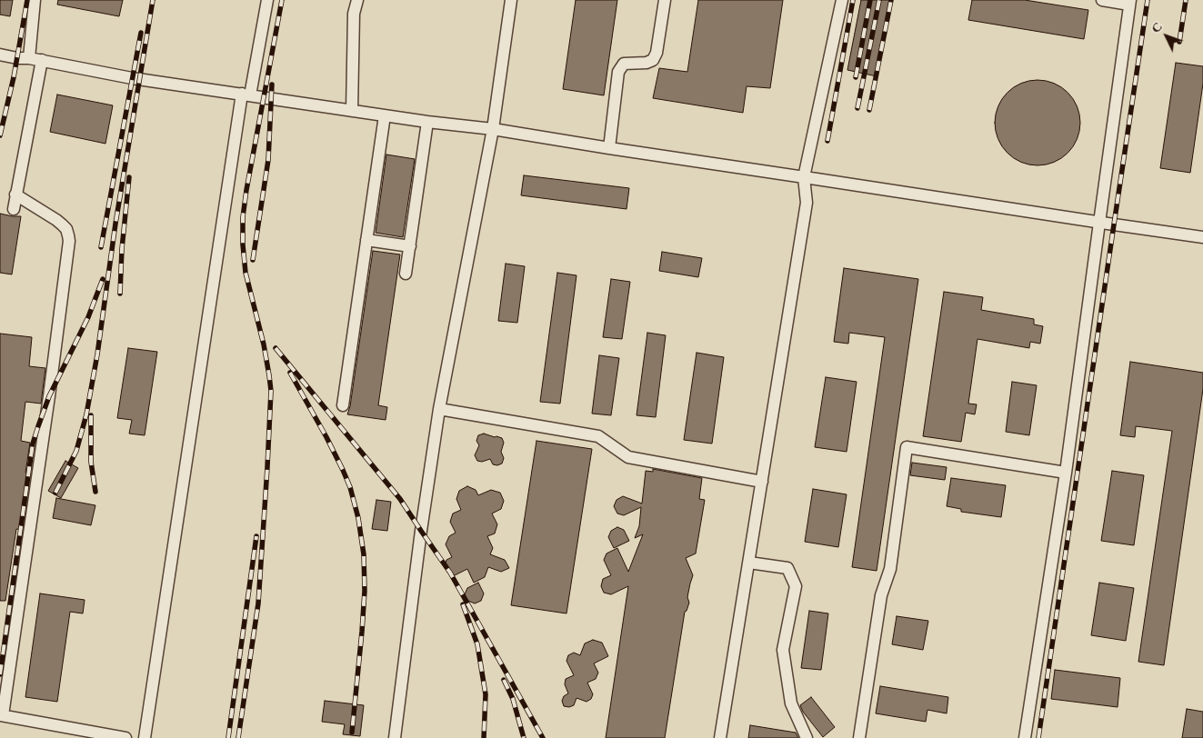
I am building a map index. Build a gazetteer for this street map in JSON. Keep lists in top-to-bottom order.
{
  "north": "top left"
}
